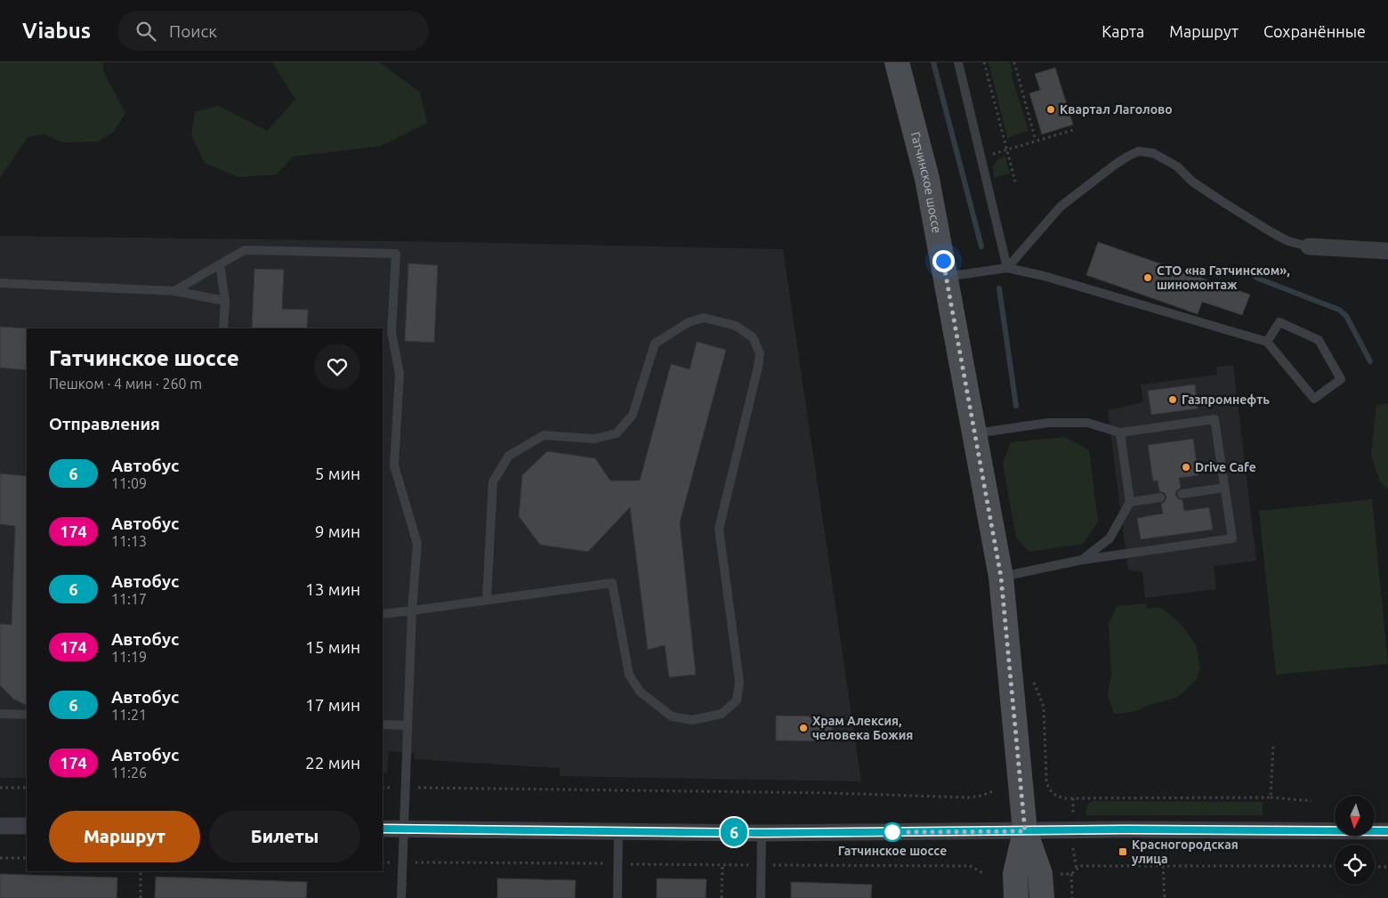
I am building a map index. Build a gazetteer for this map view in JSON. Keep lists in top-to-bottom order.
{
  "streets": {
    "main road": ["Гатчинское шоссе"]
  },
  "places": {
    "other": [
      "Квартал Лаголово",
      "СТО «на Гатчинском», шиномонтаж",
      "Газпромнефть",
      "Drive Cafe",
      "Храм Алексия, человека Божия",
      "Гатчинское шоссе"
    ],
    "transit": ["Красногородская улица"]
  },
  "lines": ["bus line 6"],
  "north": "bottom",
  "page": {
    "header": "Viabus",
    "search": "Поиск",
    "nav": ["Карта", "Маршрут", "Сохранённые"],
    "on_map": "6",
    "heading": [
      ["Гатчинское шоссе", "Пешком · 4 мин · 260 m"],
      "Отправления"
    ],
    "list": [
      {
        "mark": "6",
        "name": "Автобус",
        "note": "11:09",
        "value": "5 мин"
      },
      {
        "mark": "174",
        "name": "Автобус",
        "note": "11:13",
        "value": "9 мин"
      },
      {
        "mark": "6",
        "name": "Автобус",
        "note": "11:17",
        "value": "13 мин"
      },
      {
        "mark": "174",
        "name": "Автобус",
        "note": "11:19",
        "value": "15 мин"
      },
      {
        "mark": "6",
        "name": "Автобус",
        "note": "11:21",
        "value": "17 мин"
      },
      {
        "mark": "174",
        "name": "Автобус",
        "note": "11:26",
        "value": "22 мин"
      }
    ],
    "buttons": ["Маршрут", "Билеты"]
  }
}
